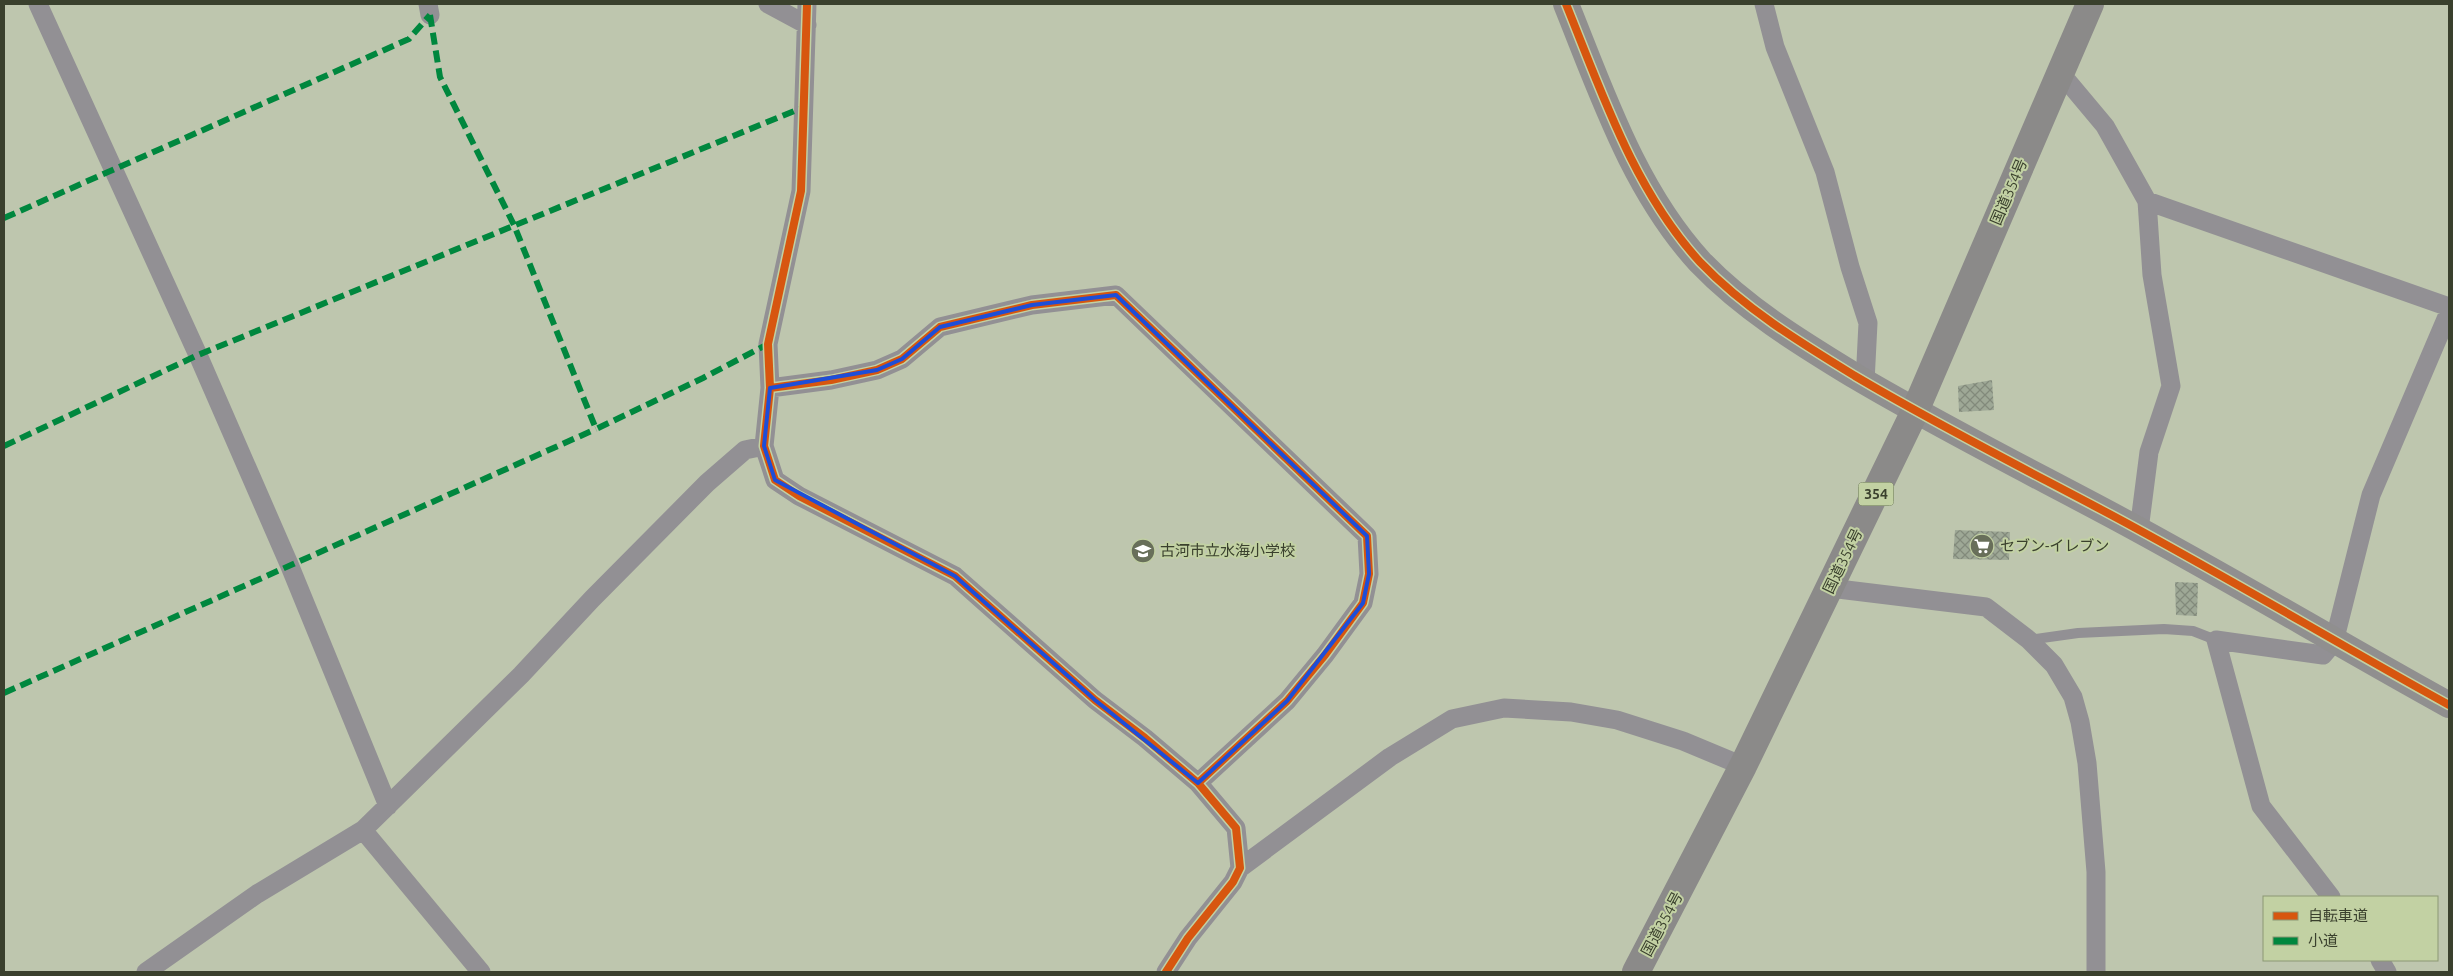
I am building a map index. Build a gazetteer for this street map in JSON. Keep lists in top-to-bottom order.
{
  "streets": {
    "highway": ["国道354号", "354"]
  },
  "places": {
    "supermarket": ["セブン-イレブン"],
    "school or university": ["古河市立水海小学校"]
  },
  "legend": ["自転車道", "小道"]
}
